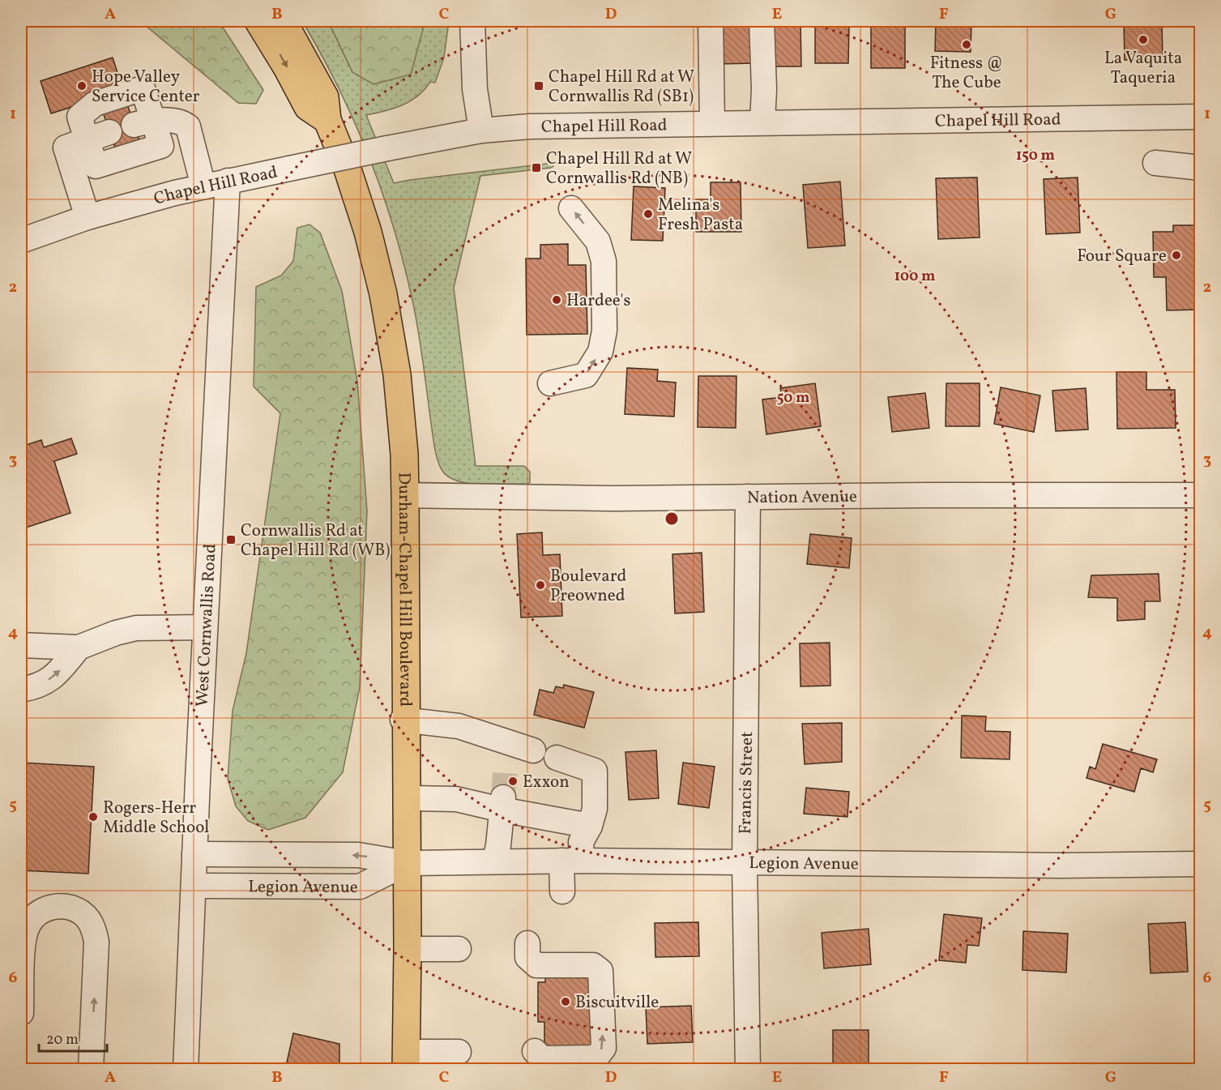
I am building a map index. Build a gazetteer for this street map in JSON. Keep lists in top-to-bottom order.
{
  "streets": {
    "main road": ["Durham-Chapel Hill Boulevard"],
    "street": [
      "Chapel Hill Road",
      "Nation Avenue",
      "West Cornwallis Road",
      "Francis Street",
      "Legion Avenue"
    ]
  },
  "crossings": [
    ["Chapel Hill Road", "West Cornwallis Road"],
    ["Nation Avenue", "Durham-Chapel Hill Boulevard"],
    ["Nation Avenue", "Francis Street"],
    ["Durham-Chapel Hill Boulevard", "Legion Avenue"],
    ["West Cornwallis Road", "Legion Avenue"],
    ["Francis Street", "Legion Avenue"]
  ],
  "places": {
    "other": [
      "La Vaquita Taqueria",
      "Fitness @ The Cube",
      "Hope Valley Service Center",
      "Melina's Fresh Pasta",
      "Four Square",
      "Hardee's",
      "Boulevard Preowned",
      "Exxon",
      "Rogers-Herr Middle School",
      "Biscuitville"
    ],
    "transit": ["Chapel Hill Rd at W Cornwallis Rd (SB1)", "Chapel Hill Rd at W Cornwallis Rd (NB)", "Cornwallis Rd at Chapel Hill Rd (WB)"]
  },
  "scale_bar": "20 m",
  "grid": {
    "columns": [
      "A",
      "B",
      "C",
      "D",
      "E",
      "F",
      "G"
    ],
    "rows": [
      "1",
      "2",
      "3",
      "4",
      "5",
      "6"
    ]
  },
  "rings": ["150 m", "100 m", "50 m"]
}
